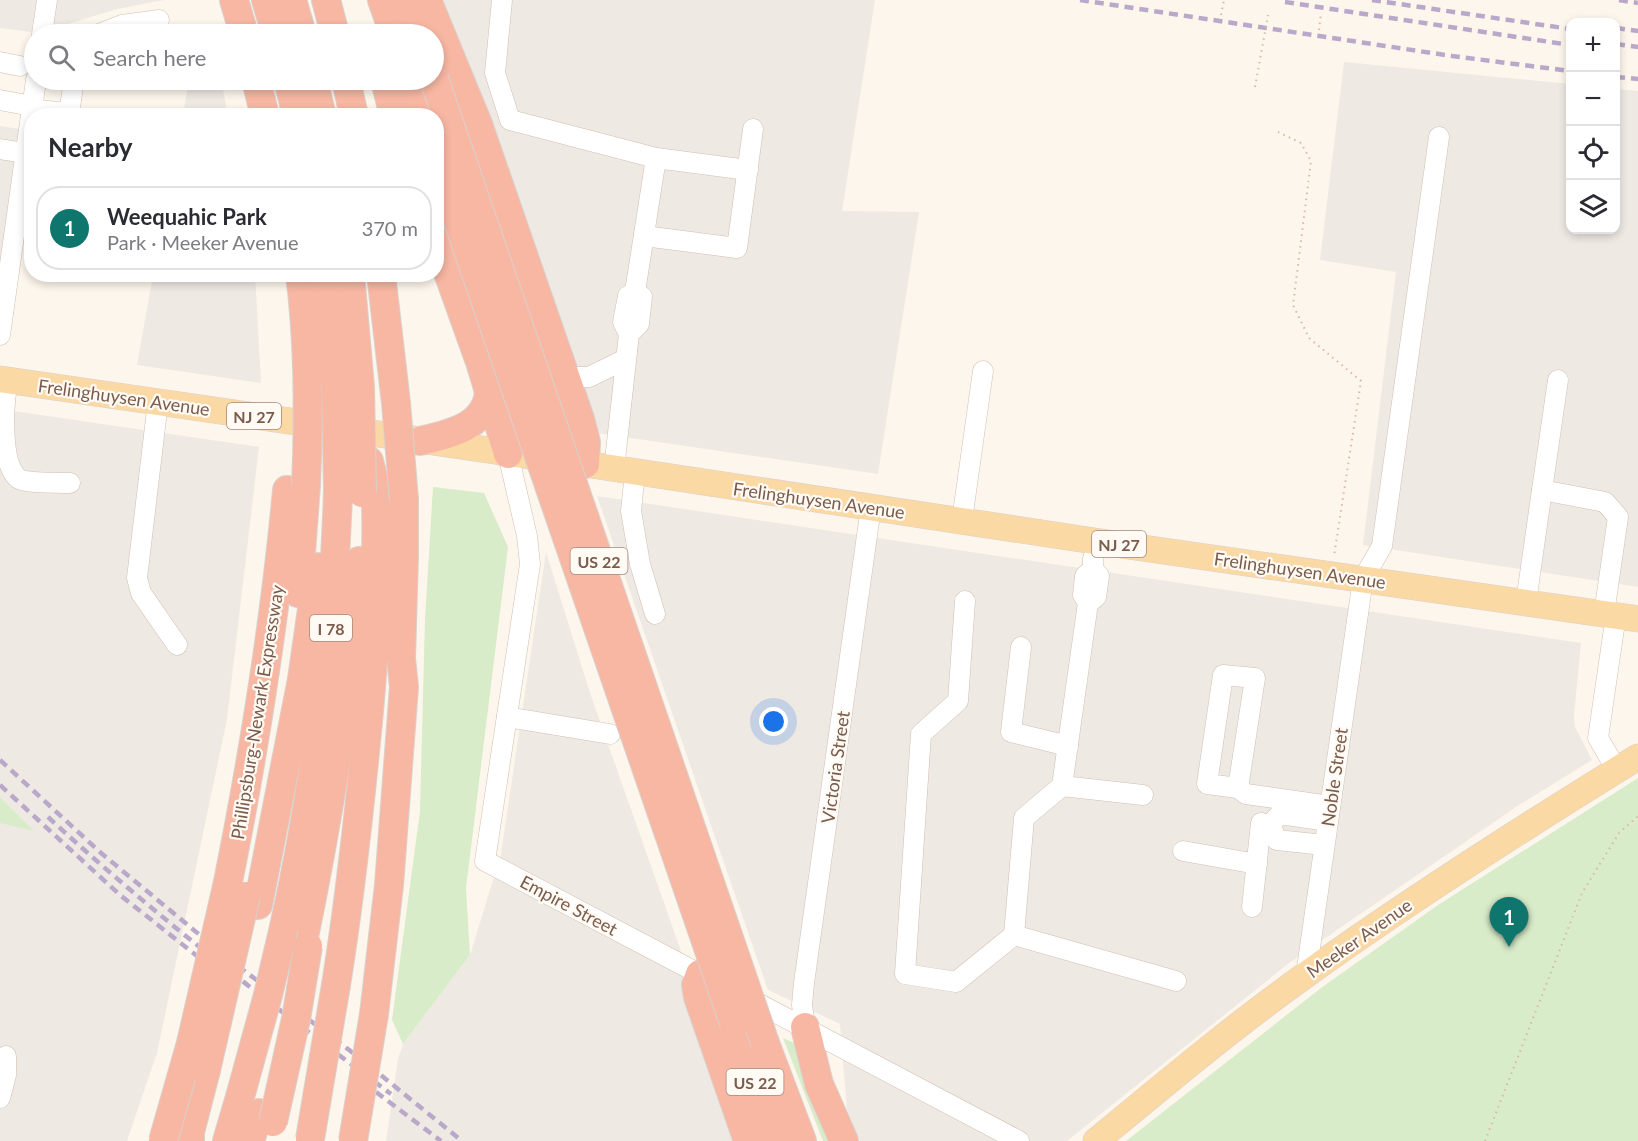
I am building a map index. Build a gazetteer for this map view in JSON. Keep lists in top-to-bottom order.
{
  "streets": {
    "highway": ["US 22", "I 78", "Phillipsburg-Newark Expressway"],
    "main road": ["Frelinghuysen Avenue", "NJ 27", "Meeker Avenue"],
    "street": ["Victoria Street", "Noble Street", "Empire Street"]
  },
  "crossings": [
    ["Frelinghuysen Avenue", "Victoria Street"],
    ["Frelinghuysen Avenue", "Noble Street"],
    ["Frelinghuysen Avenue", "Empire Street"],
    ["Victoria Street", "Empire Street"],
    ["Noble Street", "Meeker Avenue"]
  ],
  "page": {
    "map_buttons": ["+", "−"],
    "search": "Search here",
    "heading": "Nearby",
    "list": [
      {
        "mark": "1",
        "name": "Weequahic Park",
        "note": "Park · Meeker Avenue",
        "value": "370 m"
      }
    ],
    "pins": "1"
  }
}
